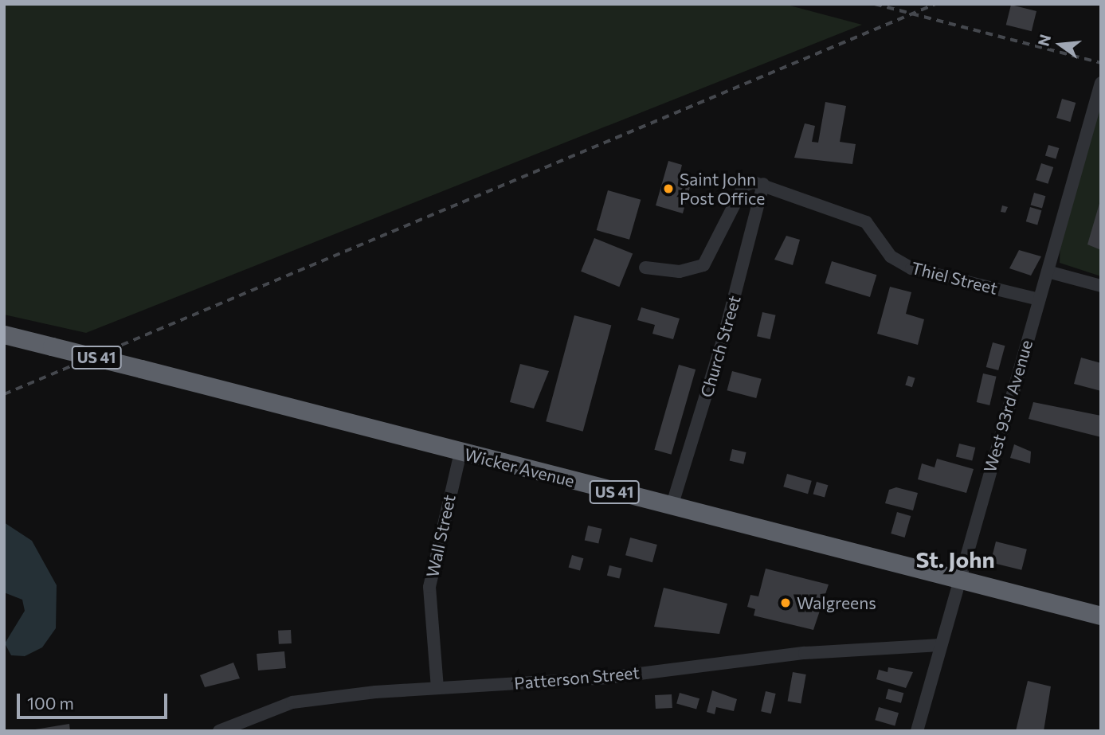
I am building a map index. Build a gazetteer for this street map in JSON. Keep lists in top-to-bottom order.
{
  "streets": {
    "highway": ["US 41", "Wicker Avenue"],
    "street": [
      "Thiel Street",
      "Church Street",
      "West 93rd Avenue",
      "Wall Street",
      "Patterson Street"
    ]
  },
  "crossings": [
    ["Thiel Street", "Church Street"],
    ["Thiel Street", "West 93rd Avenue"],
    ["Church Street", "Wicker Avenue"],
    ["West 93rd Avenue", "Wicker Avenue"],
    ["West 93rd Avenue", "Patterson Street"],
    ["Wicker Avenue", "Wall Street"],
    ["Wall Street", "Patterson Street"]
  ],
  "districts": ["St. John"],
  "places": ["Saint John Post Office", "Walgreens"],
  "scale_bar": "100 m",
  "north": "left"
}
